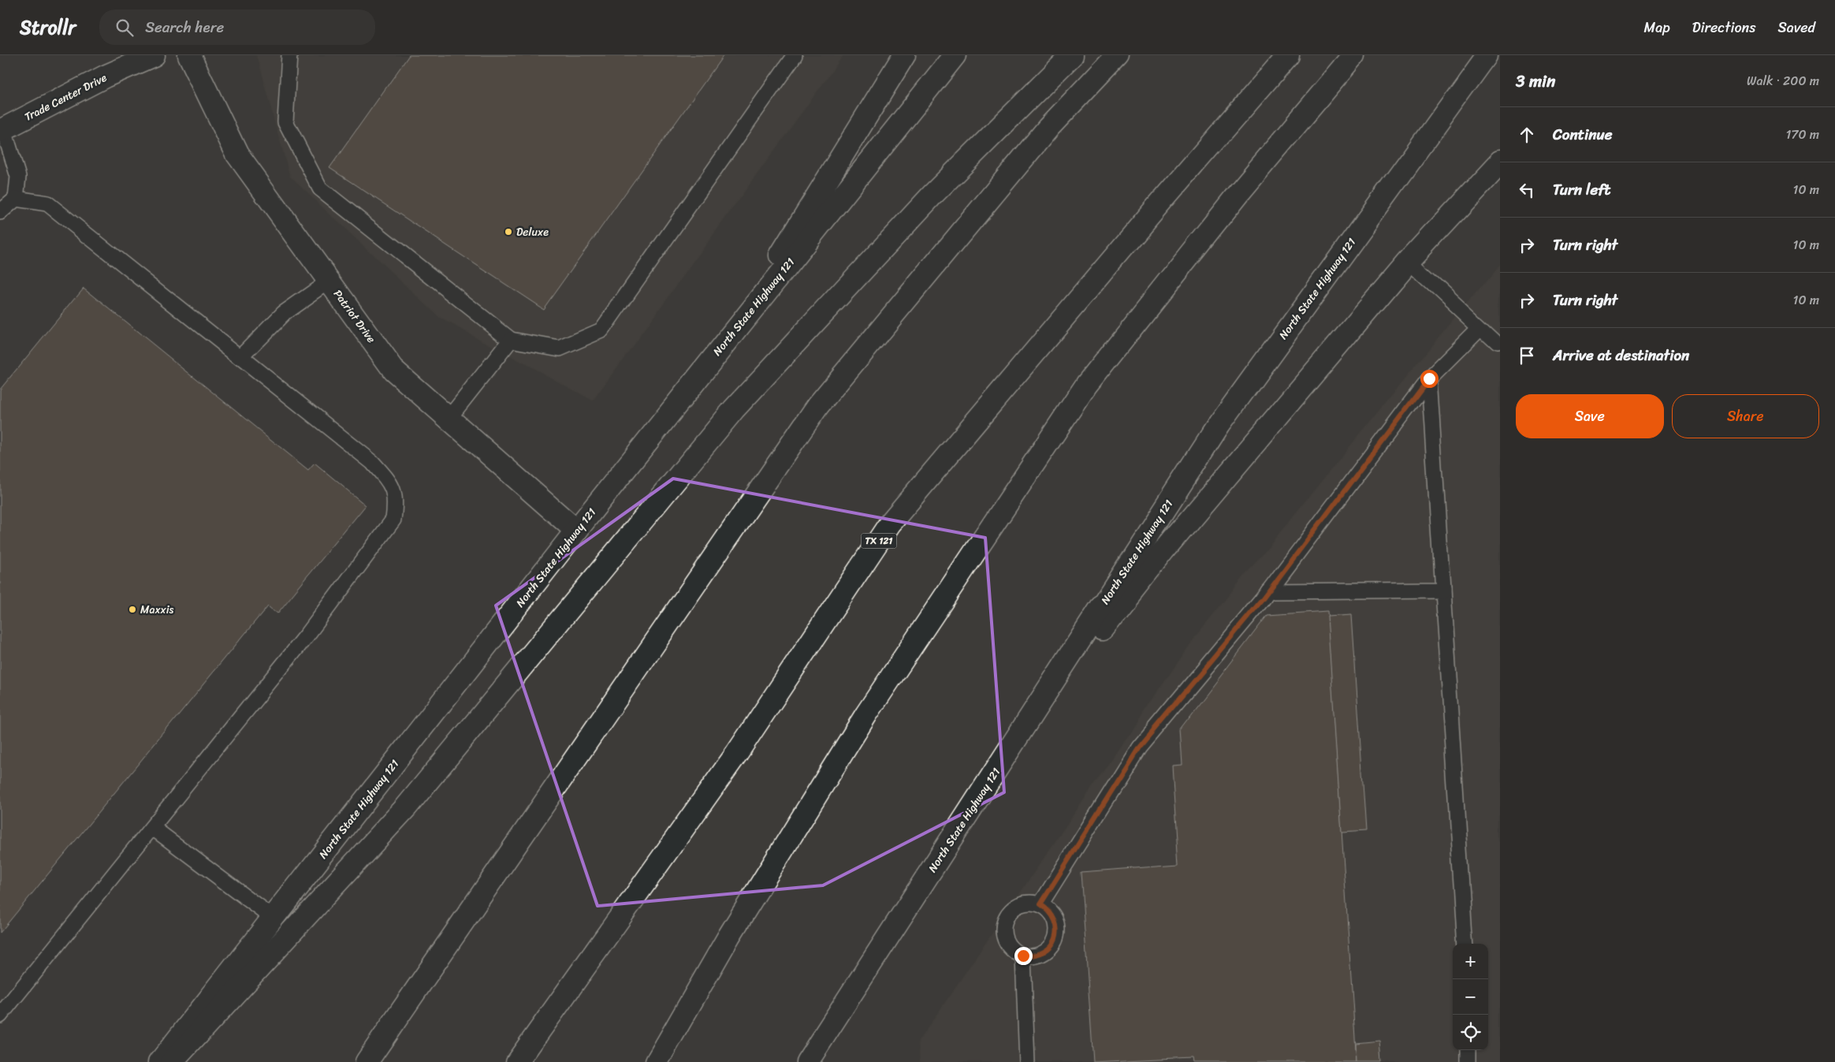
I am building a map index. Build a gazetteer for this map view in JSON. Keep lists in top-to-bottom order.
{
  "streets": {
    "main road": [
      "Trade Center Drive",
      "North State Highway 121",
      "Patriot Drive",
      "TX 121"
    ]
  },
  "crossings": [
    ["North State Highway 121", "Patriot Drive"]
  ],
  "places": ["Deluxe", "Maxxis"],
  "page": {
    "header": "Strollr",
    "search": "Search here",
    "nav": ["Map", "Directions", "Saved"],
    "heading": ["3 min", "Walk · 200 m"],
    "list": [
      ["Continue", "170 m"],
      ["Turn left", "10 m"],
      ["Turn right", "10 m"],
      ["Turn right", "10 m"],
      "Arrive at destination"
    ],
    "buttons": ["Save", "Share"],
    "map_buttons": ["+", "−"]
  }
}
